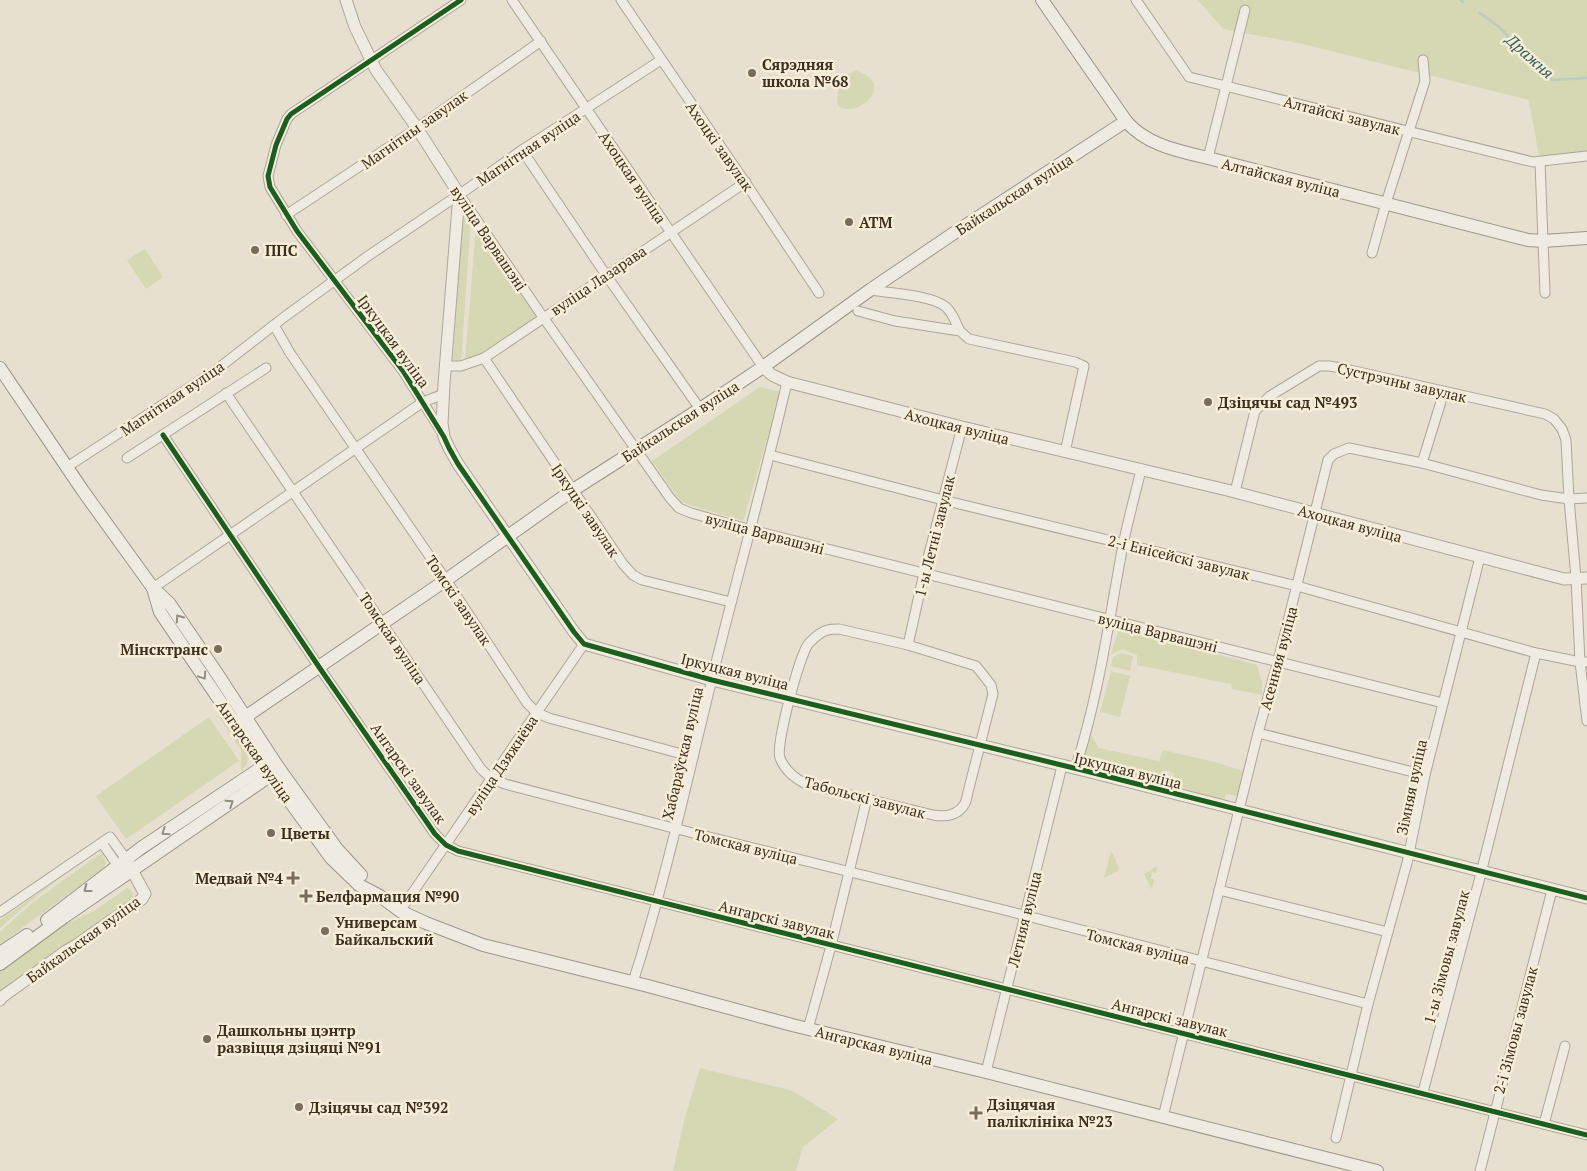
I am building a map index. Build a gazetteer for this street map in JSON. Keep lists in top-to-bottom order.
{
  "streets": {
    "main road": ["Алтайская вуліца", "Байкальская вуліца", "Ангарская вуліца"],
    "street": [
      "Алтайскі завулак",
      "Магнітны завулак",
      "Ахоцкі завулак",
      "Магнітная вуліца",
      "Ахоцкая вуліца",
      "вуліца Варвашэні",
      "вуліца Лазарава",
      "Іркуцкая вуліца",
      "Сустрэчны завулак",
      "Іркуцкі завулак",
      "1-ы Летні завулак",
      "2-і Енісейскі завулак",
      "Томскі завулак",
      "Томская вуліца",
      "Асенняя вуліца",
      "Хабараўская вуліца",
      "вуліца Дзяжнёва",
      "Ангарскі завулак",
      "Зімняя вуліца",
      "Табольскі завулак",
      "Летняя вуліца",
      "1-ы Зімовы завулак",
      "2-і Зімовы завулак"
    ]
  },
  "crossings": [
    ["Магнітны завулак", "Ахоцкая вуліца"],
    ["Магнітны завулак", "вуліца Варвашэні"],
    ["Магнітны завулак", "Іркуцкая вуліца"],
    ["Ахоцкі завулак", "Магнітная вуліца"],
    ["Ахоцкі завулак", "вуліца Лазарава"],
    ["Магнітная вуліца", "Ахоцкая вуліца"],
    ["Магнітная вуліца", "вуліца Варвашэні"],
    ["Магнітная вуліца", "Іркуцкая вуліца"],
    ["Магнітная вуліца", "Томскі завулак"],
    ["Магнітная вуліца", "Томская вуліца"],
    ["Магнітная вуліца", "Ангарская вуліца"],
    ["Магнітная вуліца", "Ангарскі завулак"],
    ["Ахоцкая вуліца", "Байкальская вуліца"],
    ["Ахоцкая вуліца", "вуліца Лазарава"],
    ["Ахоцкая вуліца", "Сустрэчны завулак"],
    ["Ахоцкая вуліца", "1-ы Летні завулак"],
    ["Ахоцкая вуліца", "Асенняя вуліца"],
    ["Ахоцкая вуліца", "Хабараўская вуліца"],
    ["Ахоцкая вуліца", "Зімняя вуліца"],
    ["Алтайская вуліца", "Байкальская вуліца"],
    ["Байкальская вуліца", "вуліца Варвашэні"],
    ["Байкальская вуліца", "Іркуцкая вуліца"],
    ["Байкальская вуліца", "Іркуцкі завулак"],
    ["Байкальская вуліца", "Томскі завулак"],
    ["Байкальская вуліца", "Томская вуліца"],
    ["Байкальская вуліца", "Ангарская вуліца"],
    ["Байкальская вуліца", "Ангарскі завулак"],
    ["вуліца Варвашэні", "вуліца Лазарава"],
    ["вуліца Варвашэні", "Іркуцкая вуліца"],
    ["вуліца Варвашэні", "1-ы Летні завулак"],
    ["вуліца Варвашэні", "Асенняя вуліца"],
    ["вуліца Варвашэні", "Хабараўская вуліца"],
    ["вуліца Варвашэні", "Зімняя вуліца"],
    ["вуліца Лазарава", "Іркуцкі завулак"],
    ["Іркуцкая вуліца", "Асенняя вуліца"],
    ["Іркуцкая вуліца", "Хабараўская вуліца"],
    ["Іркуцкая вуліца", "вуліца Дзяжнёва"],
    ["Іркуцкая вуліца", "Зімняя вуліца"],
    ["Іркуцкая вуліца", "Табольскі завулак"],
    ["Іркуцкая вуліца", "Летняя вуліца"],
    ["Іркуцкая вуліца", "1-ы Зімовы завулак"],
    ["Іркуцкая вуліца", "2-і Зімовы завулак"],
    ["Сустрэчны завулак", "Асенняя вуліца"],
    ["Іркуцкі завулак", "Хабараўская вуліца"],
    ["1-ы Летні завулак", "2-і Енісейскі завулак"],
    ["1-ы Летні завулак", "Табольскі завулак"],
    ["2-і Енісейскі завулак", "Асенняя вуліца"],
    ["2-і Енісейскі завулак", "Хабараўская вуліца"],
    ["2-і Енісейскі завулак", "Зімняя вуліца"],
    ["2-і Енісейскі завулак", "1-ы Зімовы завулак"],
    ["Томскі завулак", "вуліца Дзяжнёва"],
    ["Томская вуліца", "Асенняя вуліца"],
    ["Томская вуліца", "Хабараўская вуліца"],
    ["Томская вуліца", "вуліца Дзяжнёва"],
    ["Томская вуліца", "Зімняя вуліца"],
    ["Томская вуліца", "Летняя вуліца"],
    ["Асенняя вуліца", "Ангарская вуліца"],
    ["Асенняя вуліца", "Ангарскі завулак"],
    ["Ангарская вуліца", "Хабараўская вуліца"],
    ["Ангарская вуліца", "вуліца Дзяжнёва"],
    ["Ангарская вуліца", "Летняя вуліца"],
    ["Хабараўская вуліца", "Ангарскі завулак"],
    ["вуліца Дзяжнёва", "Ангарскі завулак"],
    ["Ангарскі завулак", "Зімняя вуліца"],
    ["Ангарскі завулак", "Летняя вуліца"],
    ["Ангарскі завулак", "1-ы Зімовы завулак"],
    ["Ангарскі завулак", "2-і Зімовы завулак"]
  ],
  "water": ["Дражня"],
  "places": {
    "other": [
      "Сярэдняя школа №68",
      "АТМ",
      "ППС",
      "Дзіцячы сад №493",
      "Мінсктранс",
      "Цветы",
      "Универсам Байкальский",
      "Дашкольны цэнтр развіцця дзіцяці №91",
      "Дзіцячы сад №392"
    ],
    "health": ["Медвай №4", "Белфармация №90", "Дзіцячая паліклініка №23"]
  }
}
